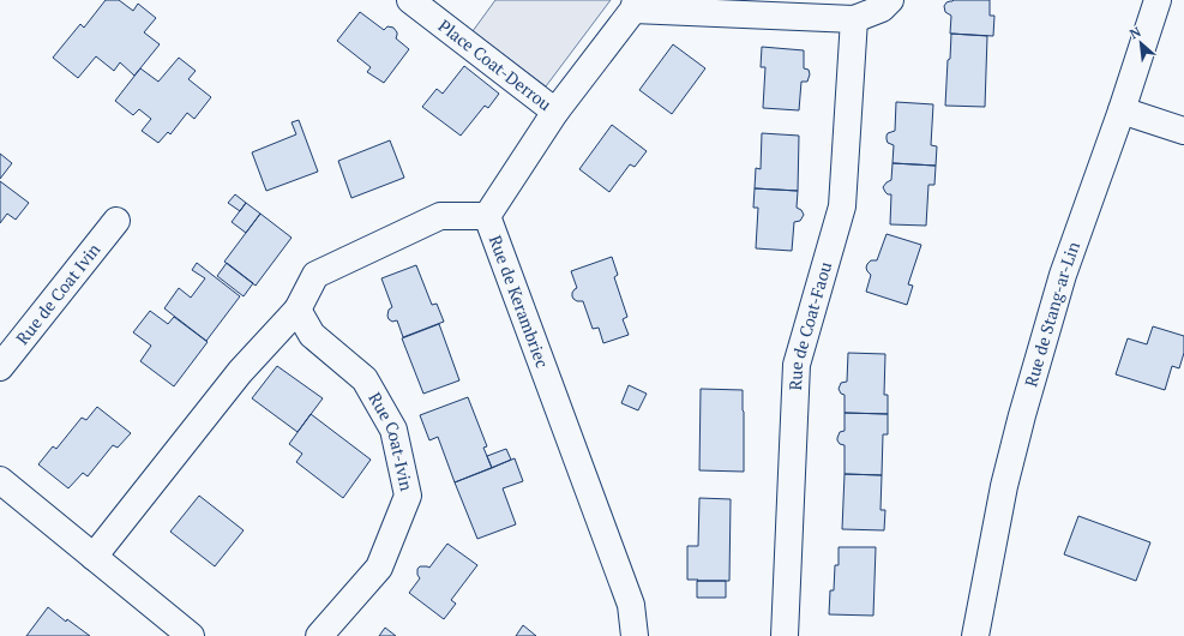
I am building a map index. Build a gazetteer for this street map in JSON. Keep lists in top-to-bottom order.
{
  "streets": {
    "street": [
      "Place Coat-Derrou",
      "Rue de Coat Ivin",
      "Rue de Kerambriec",
      "Rue de Stang-ar-Lin",
      "Rue de Coat-Faou",
      "Rue Coat-Ivin"
    ]
  },
  "crossings": [
    ["Place Coat-Derrou", "Rue de Kerambriec"]
  ],
  "north": "top left"
}
